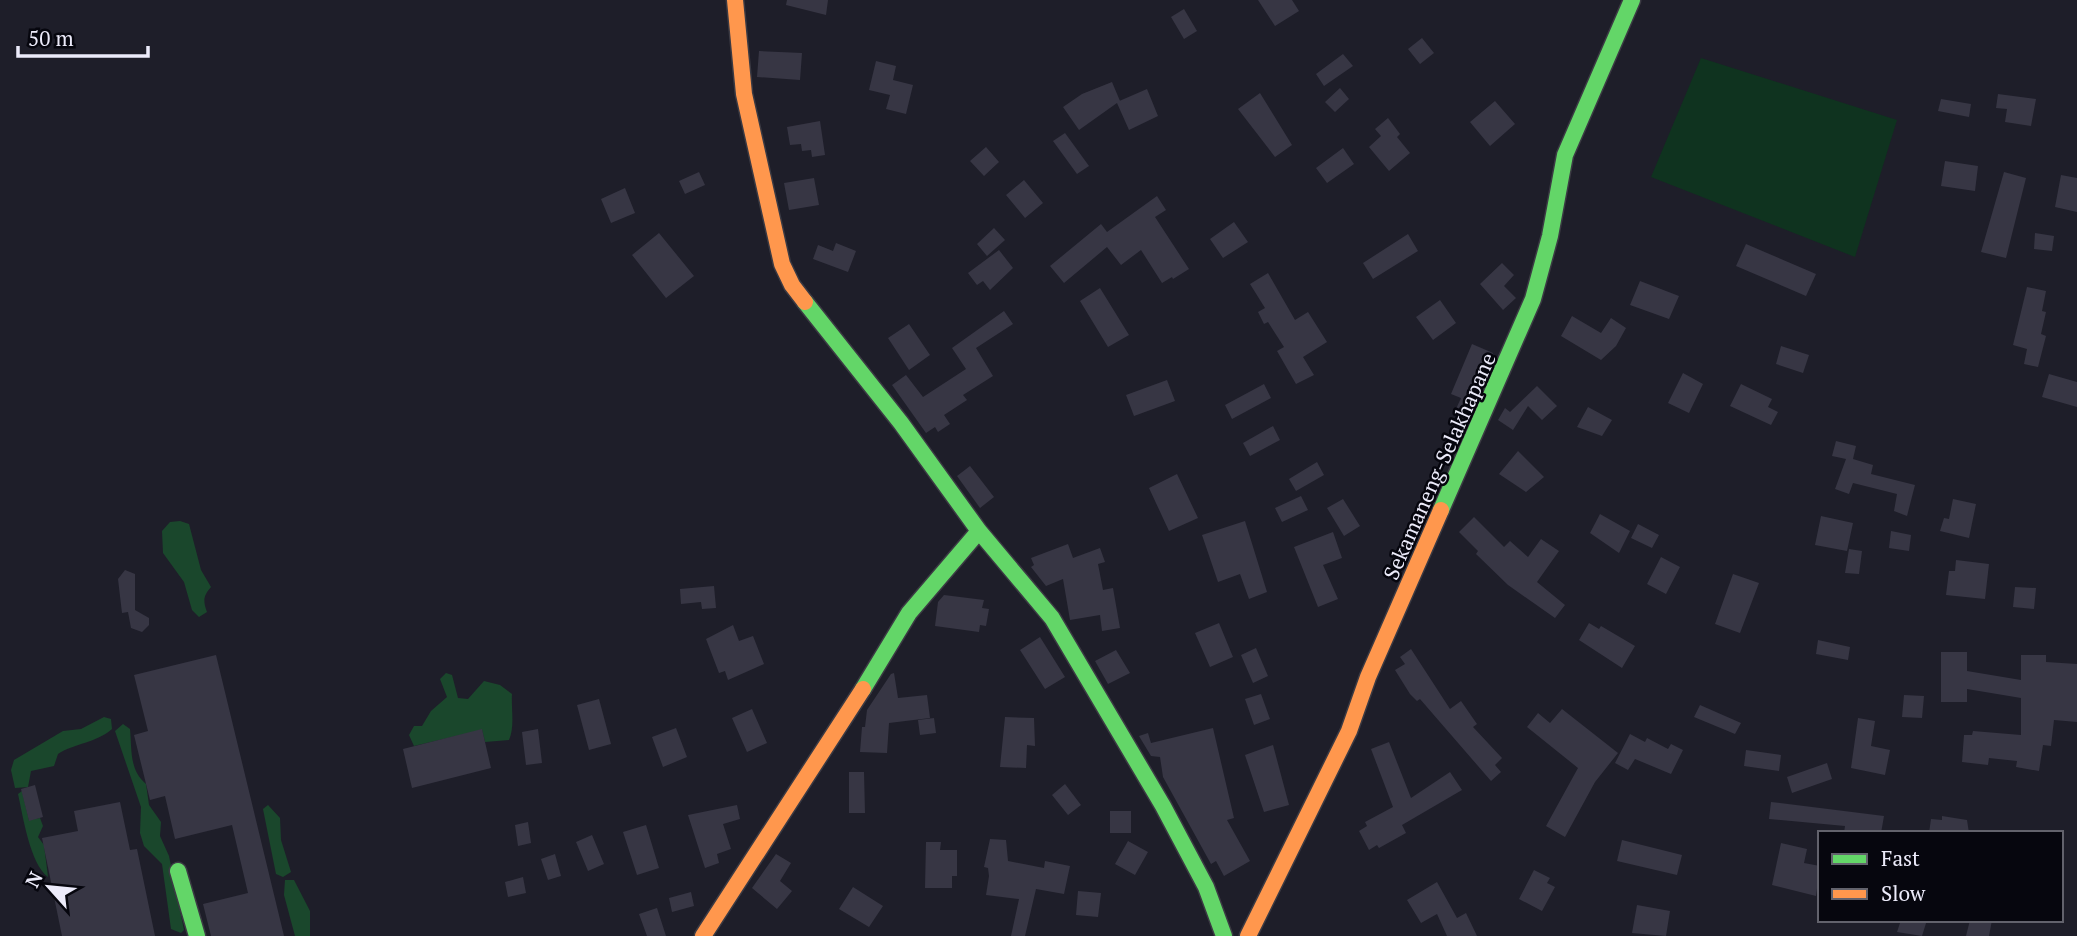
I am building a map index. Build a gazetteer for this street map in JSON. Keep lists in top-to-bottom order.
{
  "streets": {
    "street": ["Sekamaneng-Selakhapane"]
  },
  "legend": ["Fast", "Slow"],
  "scale_bar": "50 m",
  "north": "top left"
}
